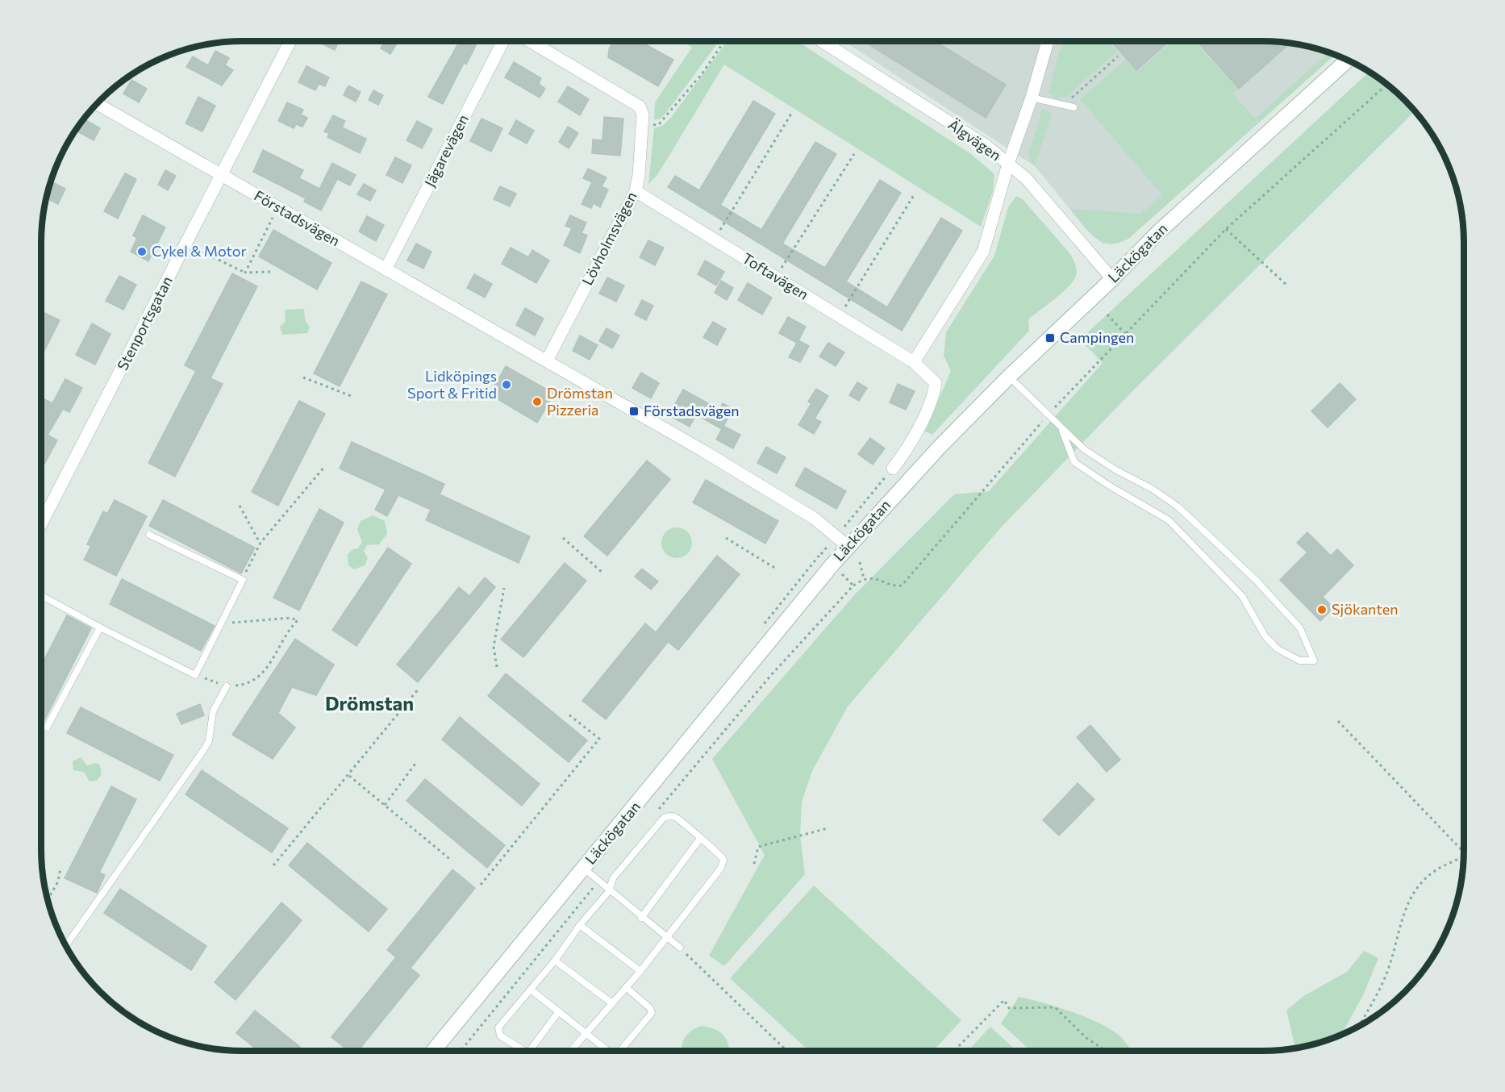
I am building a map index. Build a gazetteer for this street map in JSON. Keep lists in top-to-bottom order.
{
  "streets": {
    "main road": ["Läckögatan"],
    "street": [
      "Älgvägen",
      "Jägarevägen",
      "Förstadsvägen",
      "Lövholmsvägen",
      "Toftavägen",
      "Stenportsgatan"
    ]
  },
  "crossings": [
    ["Älgvägen", "Läckögatan"],
    ["Jägarevägen", "Förstadsvägen"],
    ["Förstadsvägen", "Lövholmsvägen"],
    ["Förstadsvägen", "Läckögatan"],
    ["Förstadsvägen", "Stenportsgatan"],
    ["Lövholmsvägen", "Toftavägen"]
  ],
  "districts": ["Drömstan"],
  "places": {
    "other": [
      "Cykel & Motor",
      "Lidköpings Sport & Fritid",
      "Drömstan Pizzeria",
      "Sjökanten"
    ],
    "transit": ["Campingen", "Förstadsvägen"]
  }
}
